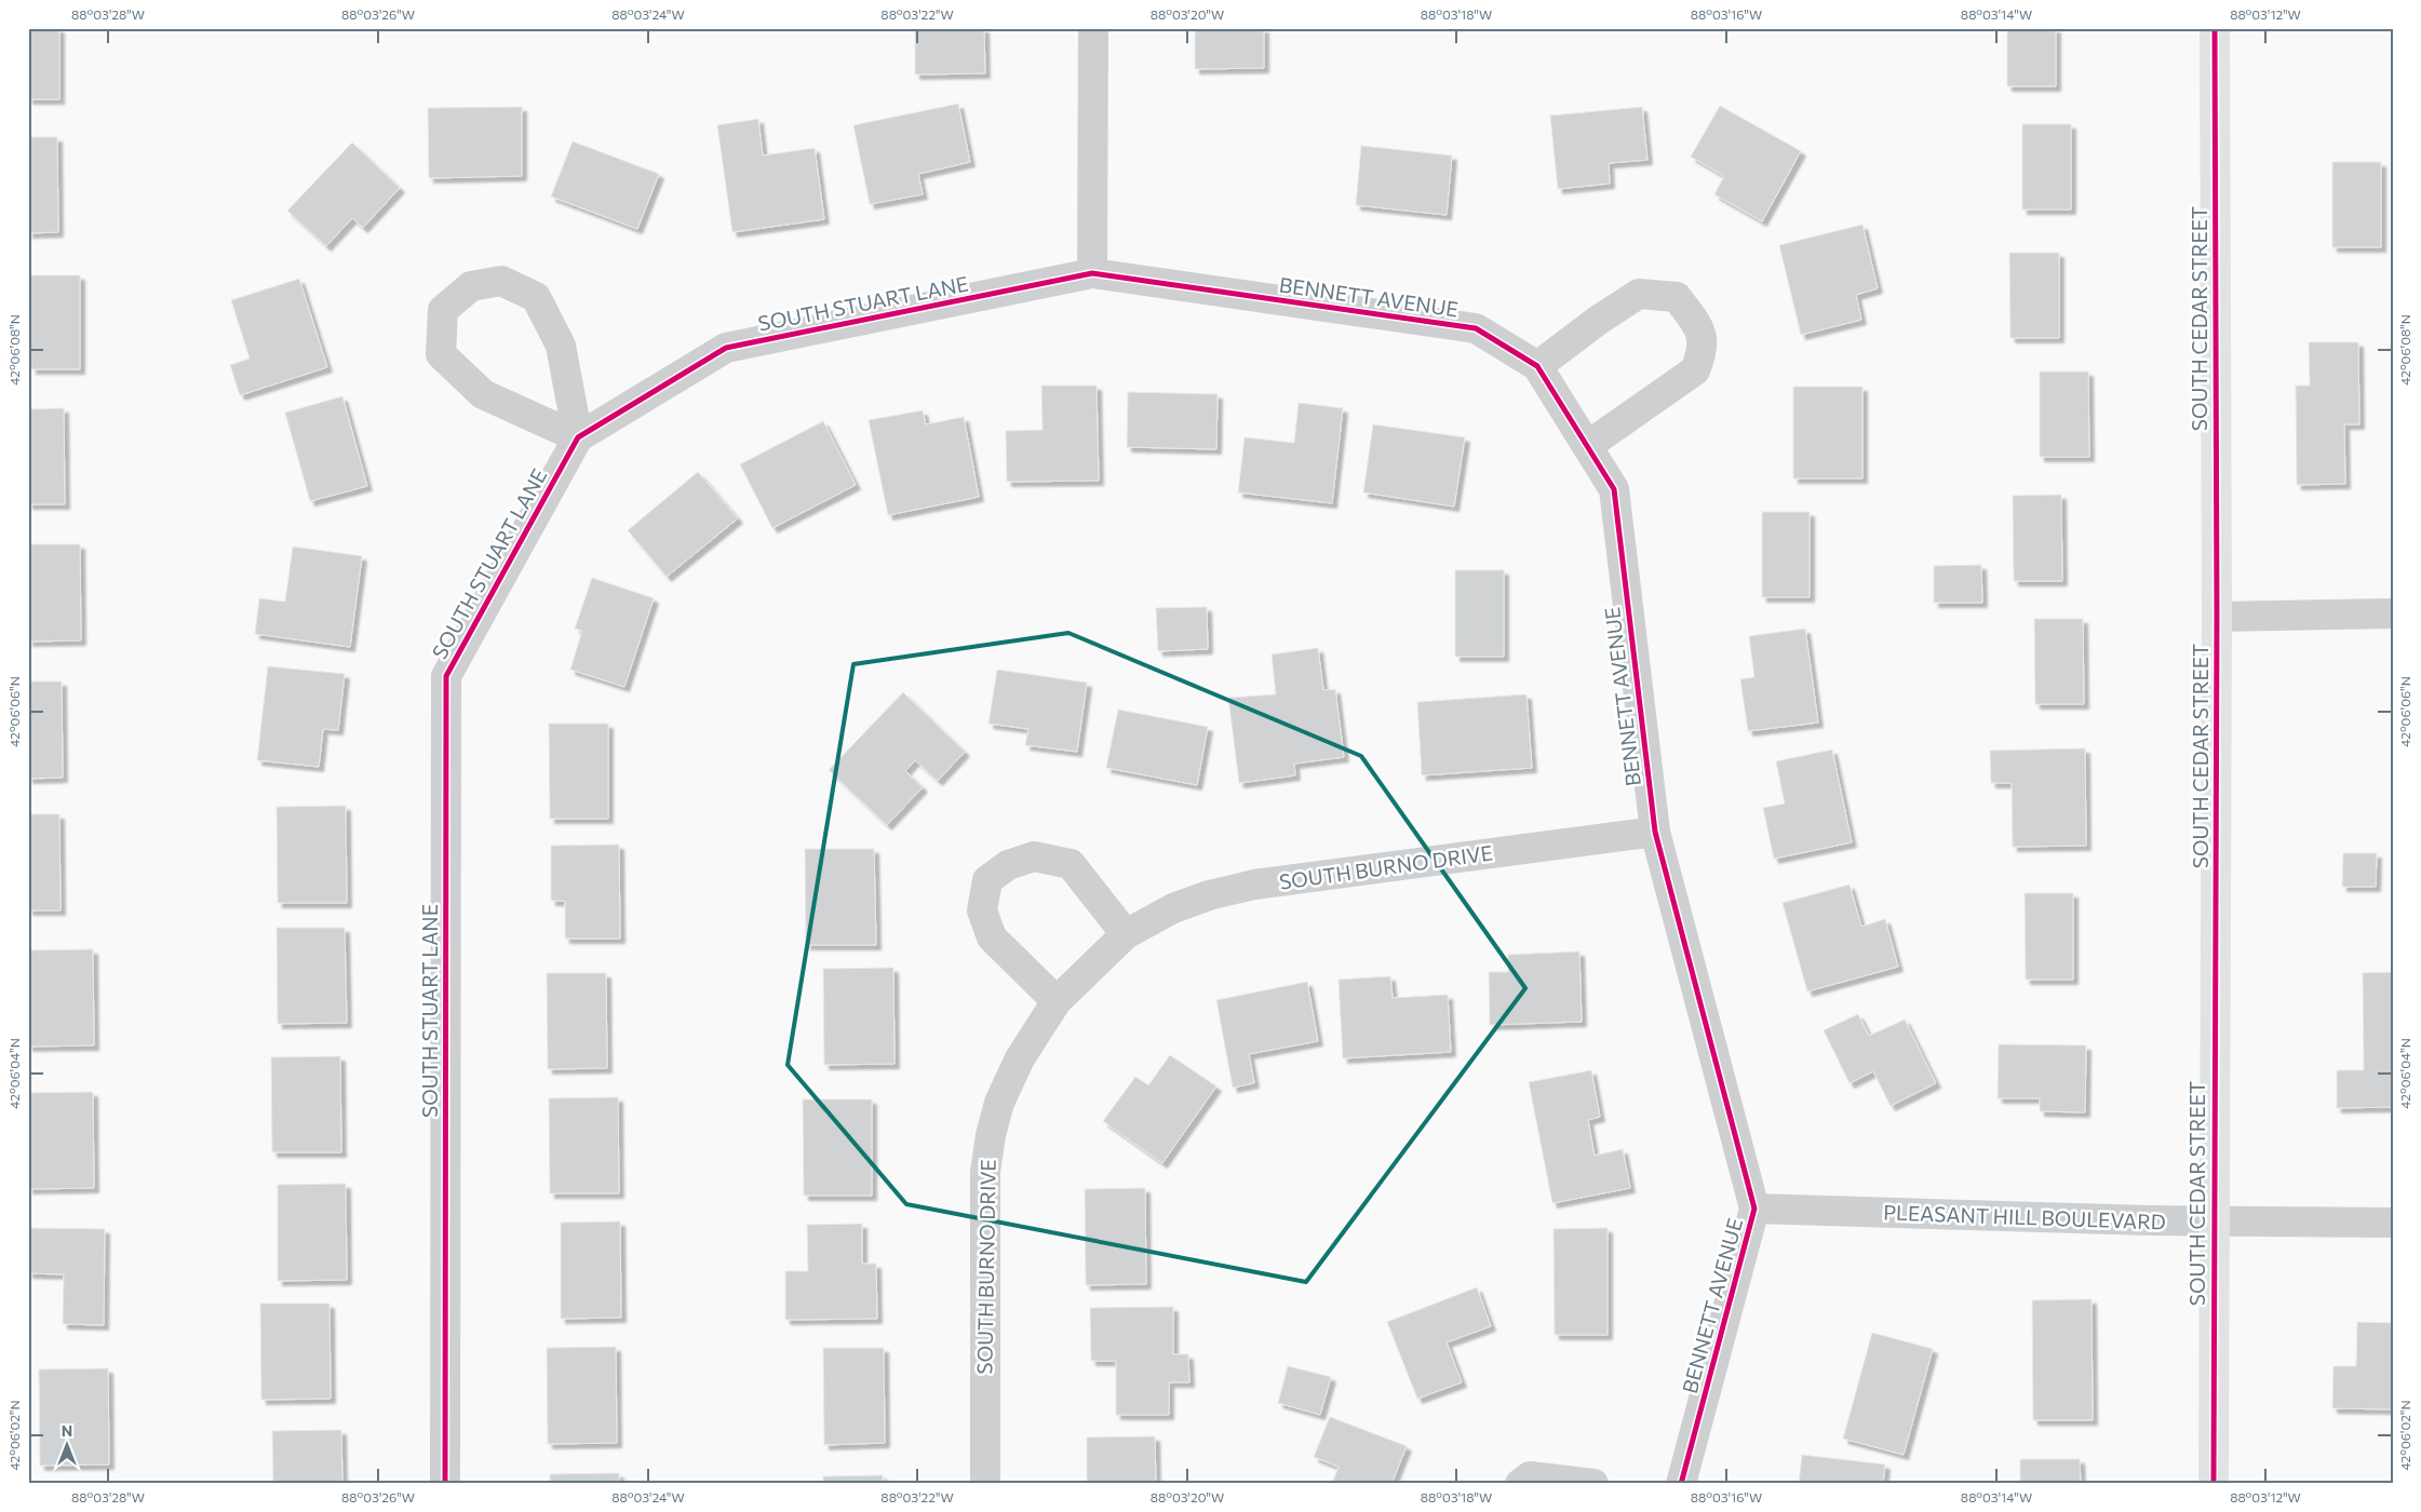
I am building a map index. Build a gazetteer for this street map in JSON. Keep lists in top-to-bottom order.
{
  "streets": {
    "street": [
      "BENNETT AVENUE",
      "SOUTH STUART LANE",
      "SOUTH CEDAR STREET",
      "SOUTH BURNO DRIVE",
      "PLEASANT HILL BOULEVARD"
    ]
  },
  "crossings": [
    ["BENNETT AVENUE", "SOUTH STUART LANE"],
    ["BENNETT AVENUE", "SOUTH BURNO DRIVE"],
    ["BENNETT AVENUE", "PLEASANT HILL BOULEVARD"],
    ["SOUTH CEDAR STREET", "PLEASANT HILL BOULEVARD"]
  ],
  "north": "top",
  "coordinates": [
    "88°03'28\"W",
    "88°03'26\"W",
    "88°03'24\"W",
    "88°03'22\"W",
    "88°03'20\"W",
    "88°03'18\"W",
    "88°03'16\"W",
    "88°03'14\"W",
    "88°03'12\"W",
    "42°06'08\"N",
    "42°06'06\"N",
    "42°06'04\"N",
    "42°06'02\"N"
  ]
}
